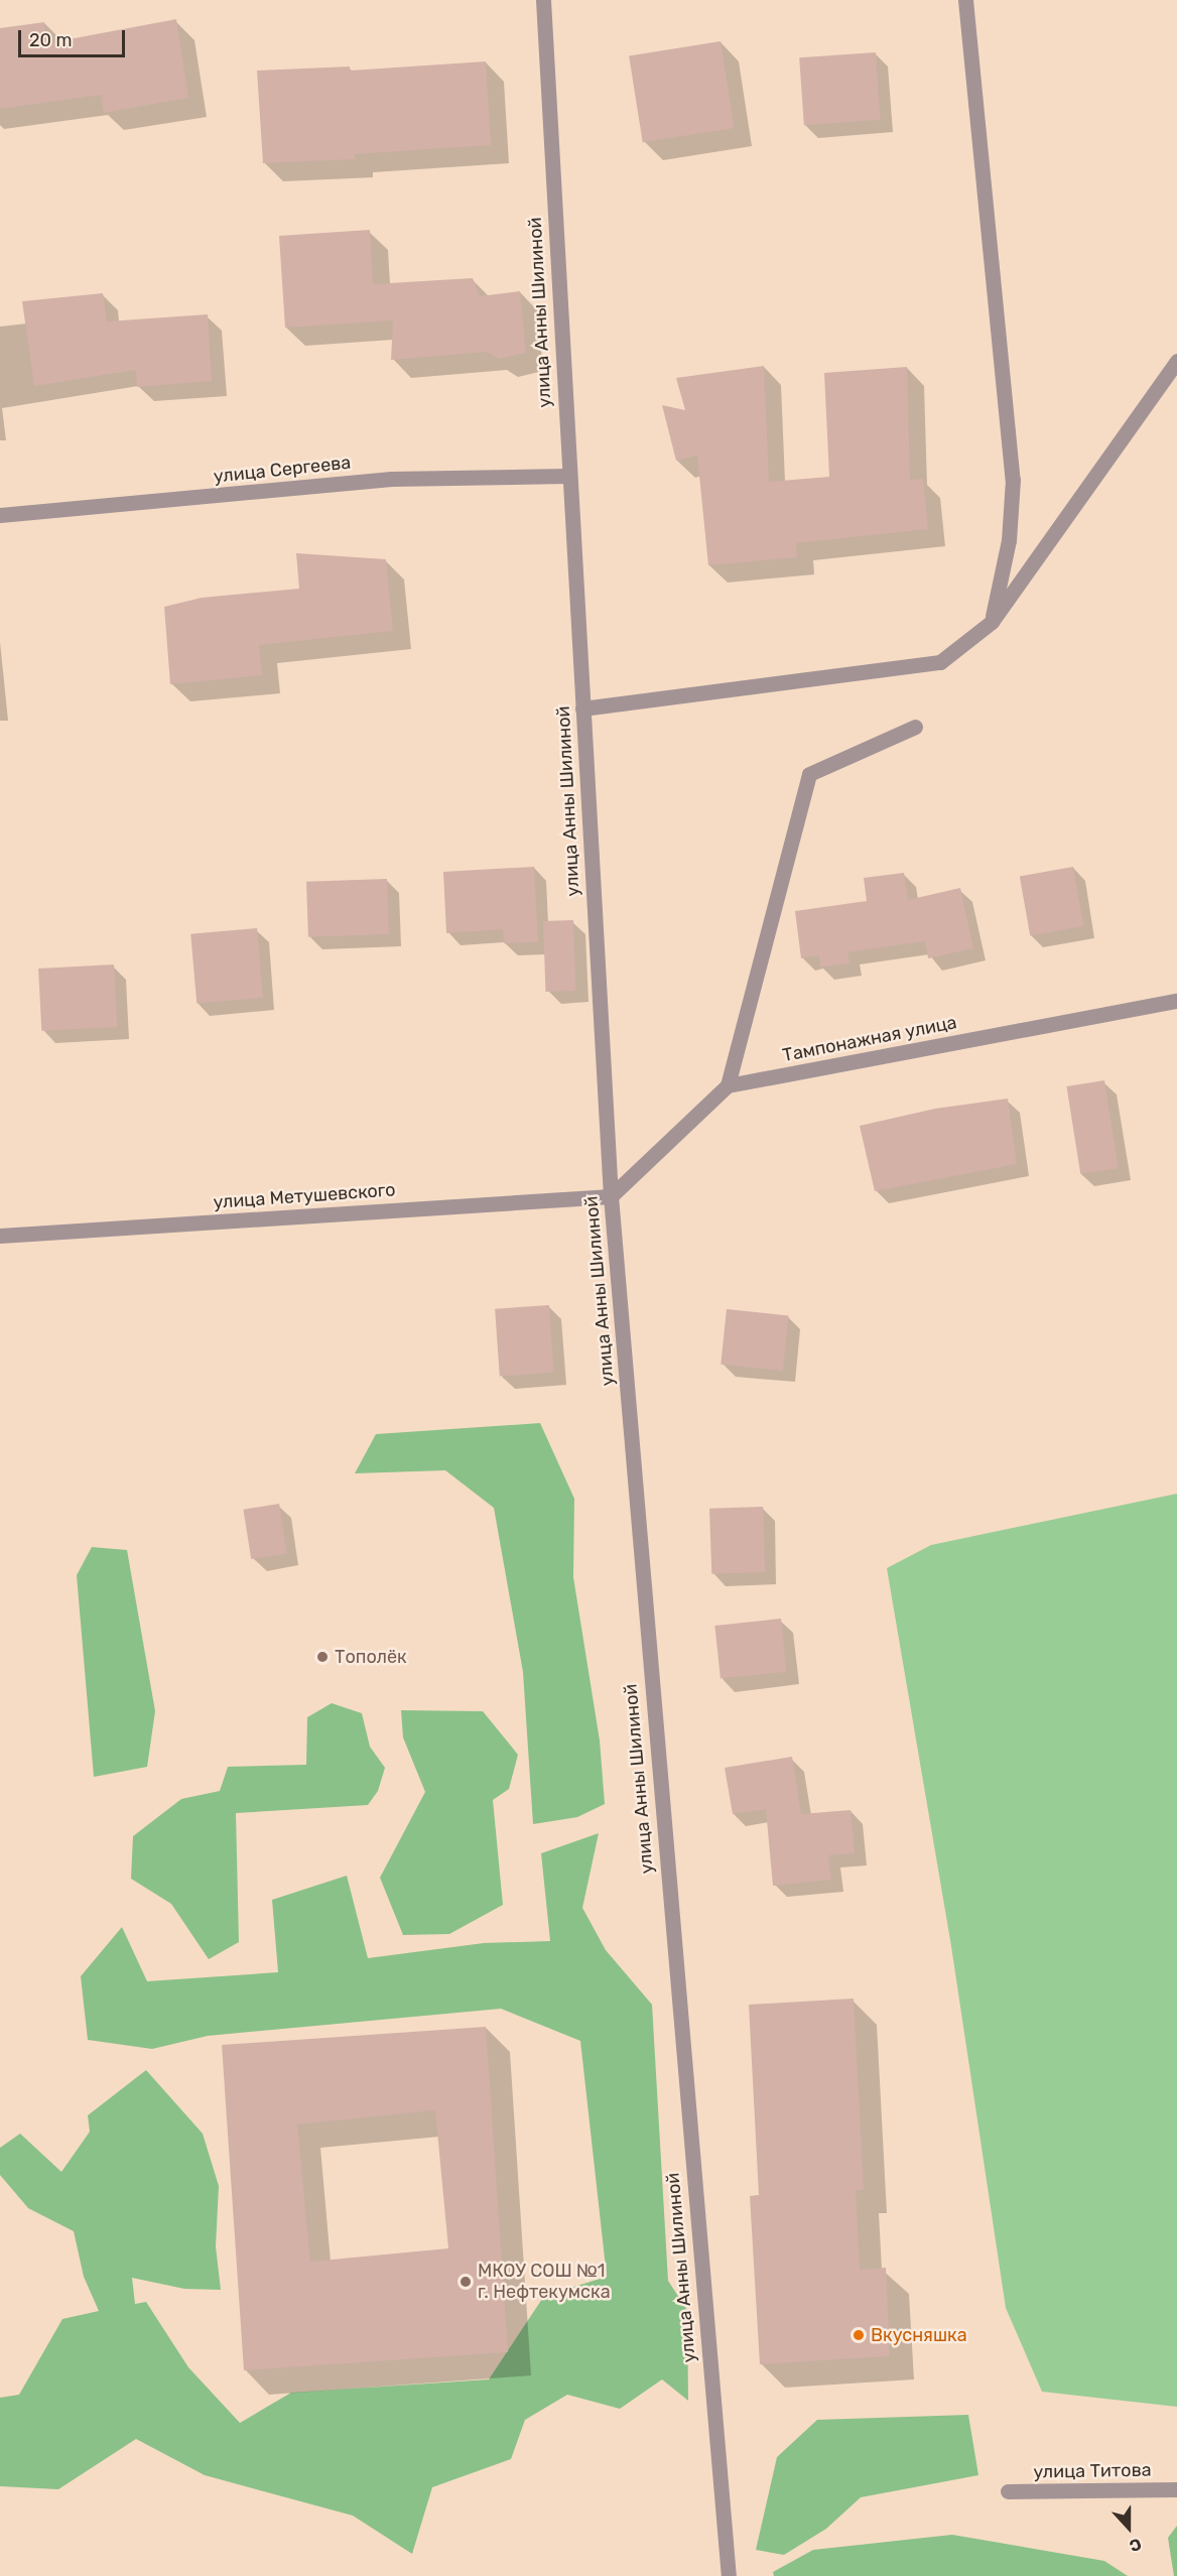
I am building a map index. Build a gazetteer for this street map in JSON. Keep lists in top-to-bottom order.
{
  "streets": {
    "street": [
      "улица Анны Шилиной",
      "улица Сергеева",
      "Тампонажная улица",
      "улица Метушевского",
      "улица Титова"
    ]
  },
  "crossings": [
    ["улица Анны Шилиной", "улица Сергеева"],
    ["улица Анны Шилиной", "улица Метушевского"]
  ],
  "places": ["Тополёк", "МКОУ СОШ №1 г. Нефтекумска", "Вкусняшка"],
  "scale_bar": "20 m",
  "north": "bottom"
}
